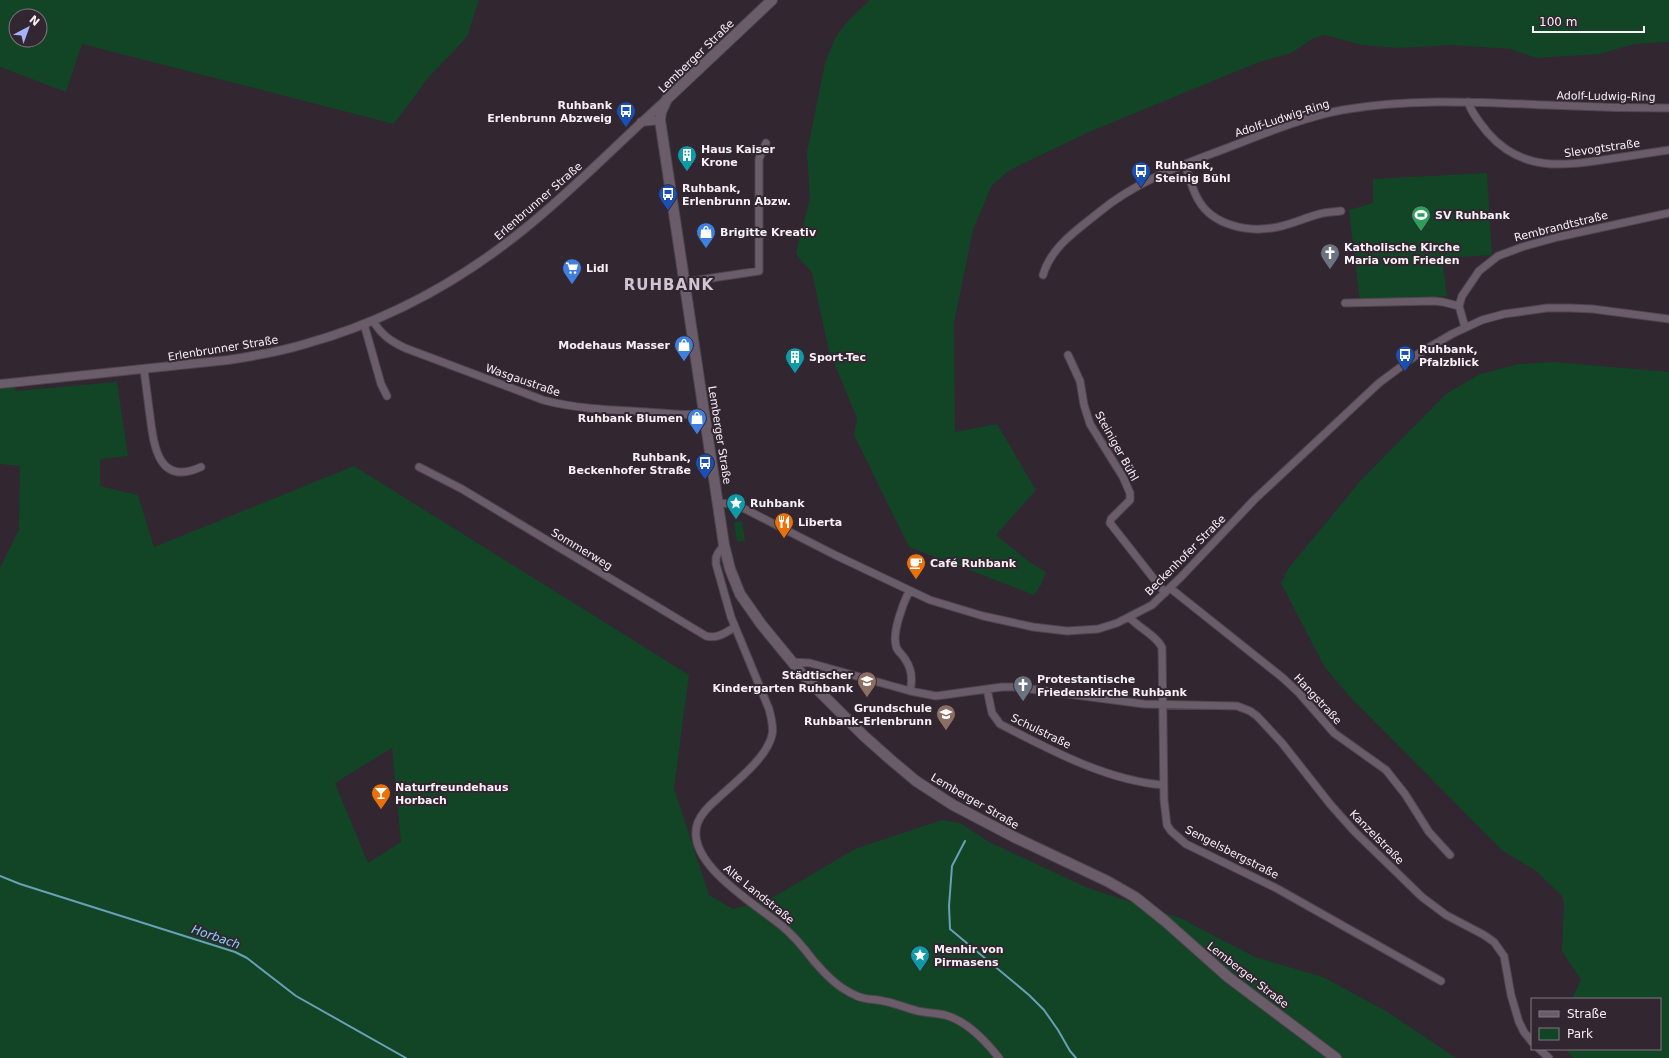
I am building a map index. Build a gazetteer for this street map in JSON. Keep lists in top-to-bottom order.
{
  "streets": {
    "main road": ["Lemberger Straße"],
    "street": [
      "Adolf-Ludwig-Ring",
      "Slevogtstraße",
      "Erlenbrunner Straße",
      "Rembrandtstraße",
      "Wasgaustraße",
      "Steiniger Bühl",
      "Sommerweg",
      "Beckenhofer Straße",
      "Hangstraße",
      "Schulstraße",
      "Kanzelstraße",
      "Sengelsbergstraße",
      "Alte Landstraße"
    ]
  },
  "crossings": [
    ["Lemberger Straße", "Erlenbrunner Straße"],
    ["Lemberger Straße", "Wasgaustraße"],
    ["Lemberger Straße", "Beckenhofer Straße"],
    ["Lemberger Straße", "Alte Landstraße"],
    ["Adolf-Ludwig-Ring", "Slevogtstraße"],
    ["Erlenbrunner Straße", "Wasgaustraße"],
    ["Steiniger Bühl", "Beckenhofer Straße"],
    ["Steiniger Bühl", "Hangstraße"],
    ["Sommerweg", "Alte Landstraße"],
    ["Beckenhofer Straße", "Hangstraße"],
    ["Beckenhofer Straße", "Sengelsbergstraße"],
    ["Schulstraße", "Kanzelstraße"],
    ["Schulstraße", "Sengelsbergstraße"],
    ["Kanzelstraße", "Sengelsbergstraße"]
  ],
  "districts": ["RUHBANK"],
  "water": ["Horbach"],
  "places": {
    "bus stop": [
      "Ruhbank Erlenbrunn Abzweig",
      "Ruhbank, Steinig Bühl",
      "Ruhbank, Erlenbrunn Abzw.",
      "Ruhbank, Pfalzblick",
      "Ruhbank, Beckenhofer Straße"
    ],
    "building": ["Haus Kaiser Krone", "Sport-Tec"],
    "sports": ["SV Ruhbank"],
    "shop": ["Brigitte Kreativ", "Modehaus Masser", "Ruhbank Blumen"],
    "church": ["Katholische Kirche Maria vom Frieden", "Protestantische Friedenskirche Ruhbank"],
    "supermarket": ["Lidl"],
    "place": ["Ruhbank", "Menhir von Pirmasens"],
    "restaurant": ["Liberta"],
    "cafe": ["Café Ruhbank"],
    "school or university": ["Städtischer Kindergarten Ruhbank", "Grundschule Ruhbank-Erlenbrunn"],
    "bar": ["Naturfreundehaus Horbach"]
  },
  "legend": ["Straße", "Park"],
  "scale_bar": "100 m",
  "north": "top right"
}
